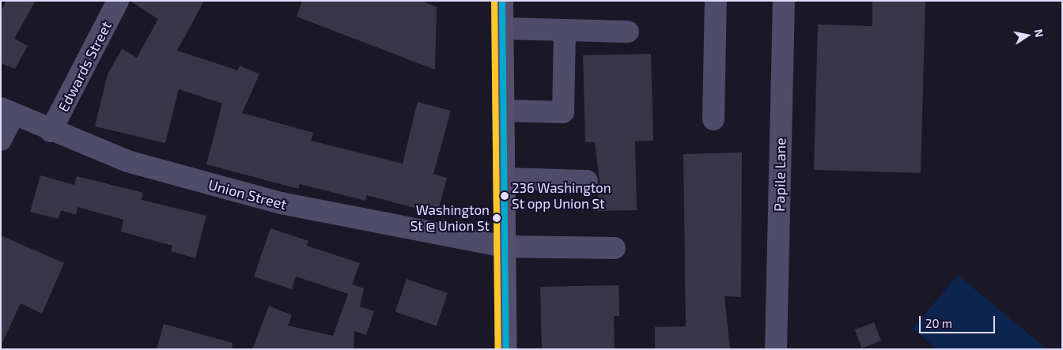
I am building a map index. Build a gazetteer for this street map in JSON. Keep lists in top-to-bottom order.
{
  "streets": {
    "street": ["Edwards Street", "Papile Lane", "Union Street"]
  },
  "crossings": [
    ["Edwards Street", "Union Street"]
  ],
  "places": ["236 Washington St opp Union St", "Washington St @ Union St"],
  "scale_bar": "20 m",
  "north": "right"
}
